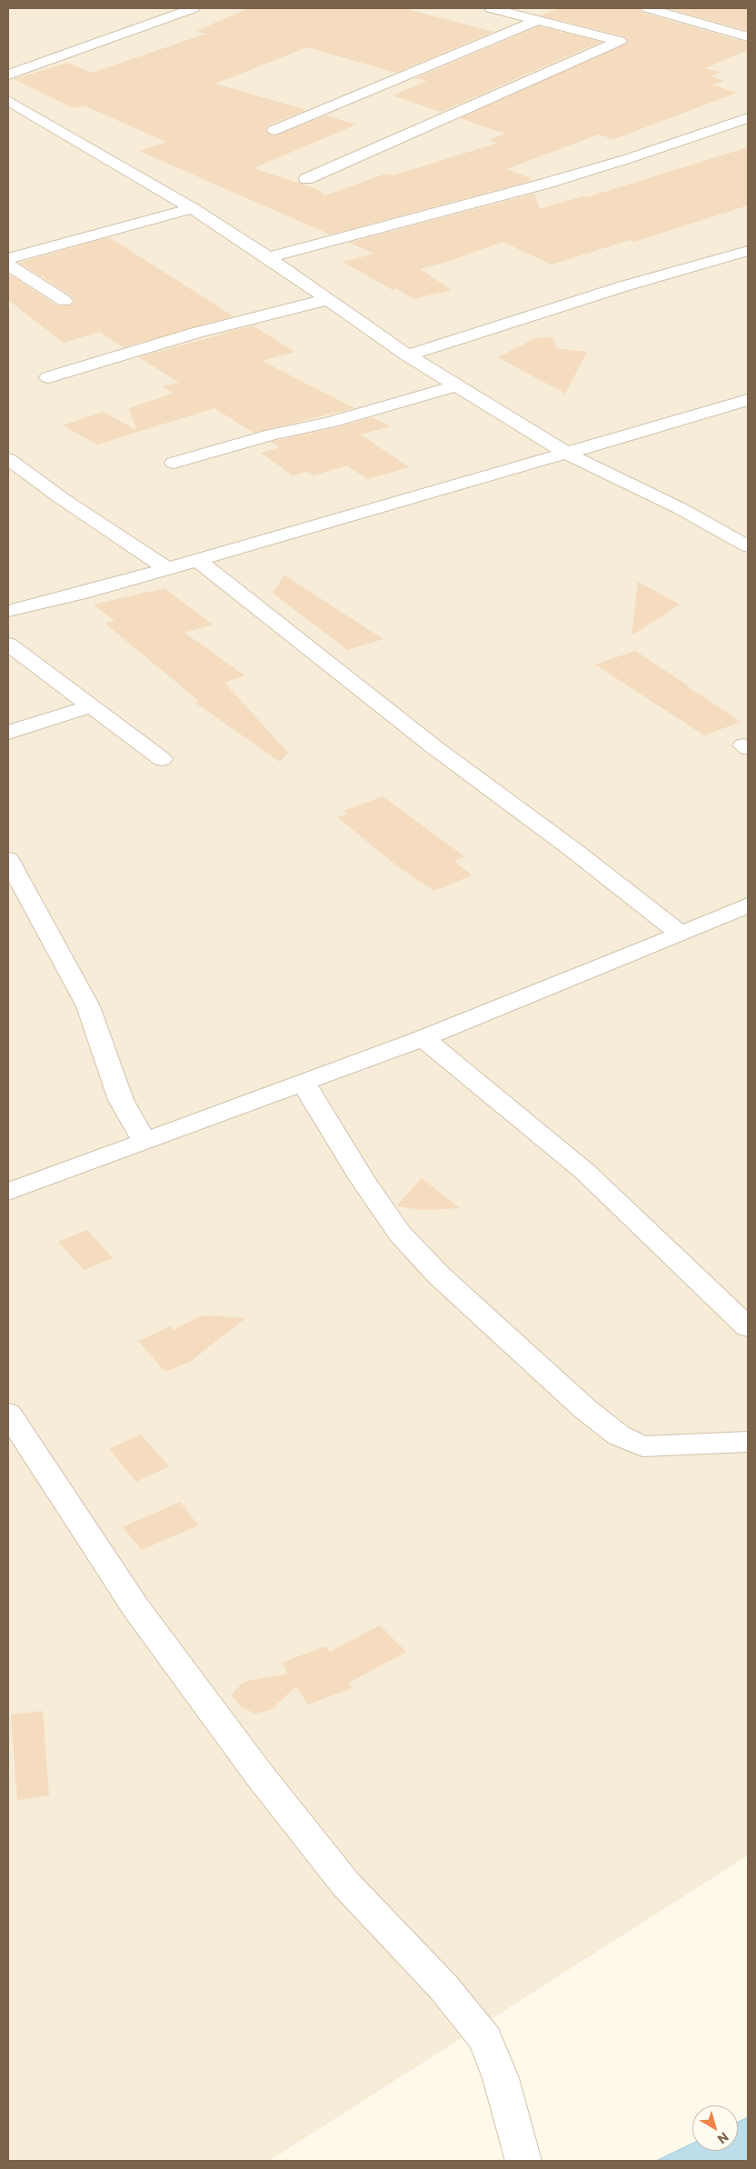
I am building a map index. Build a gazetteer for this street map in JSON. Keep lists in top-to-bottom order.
{
  "north": "bottom right"
}
